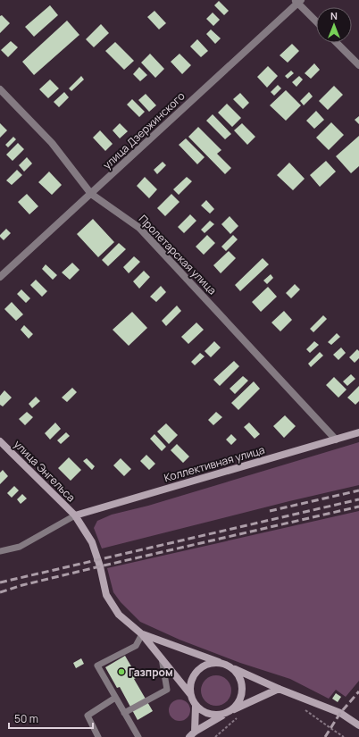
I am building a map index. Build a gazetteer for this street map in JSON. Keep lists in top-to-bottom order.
{
  "streets": {
    "main road": ["Коллективная улица", "улица Энгельса"],
    "street": ["улица Дзержинского", "Пролетарская улица"]
  },
  "crossings": [
    ["улица Дзержинского", "Пролетарская улица"],
    ["Пролетарская улица", "Коллективная улица"],
    ["Коллективная улица", "улица Энгельса"]
  ],
  "places": ["Газпром"],
  "scale_bar": "50 m",
  "north": "top"
}
